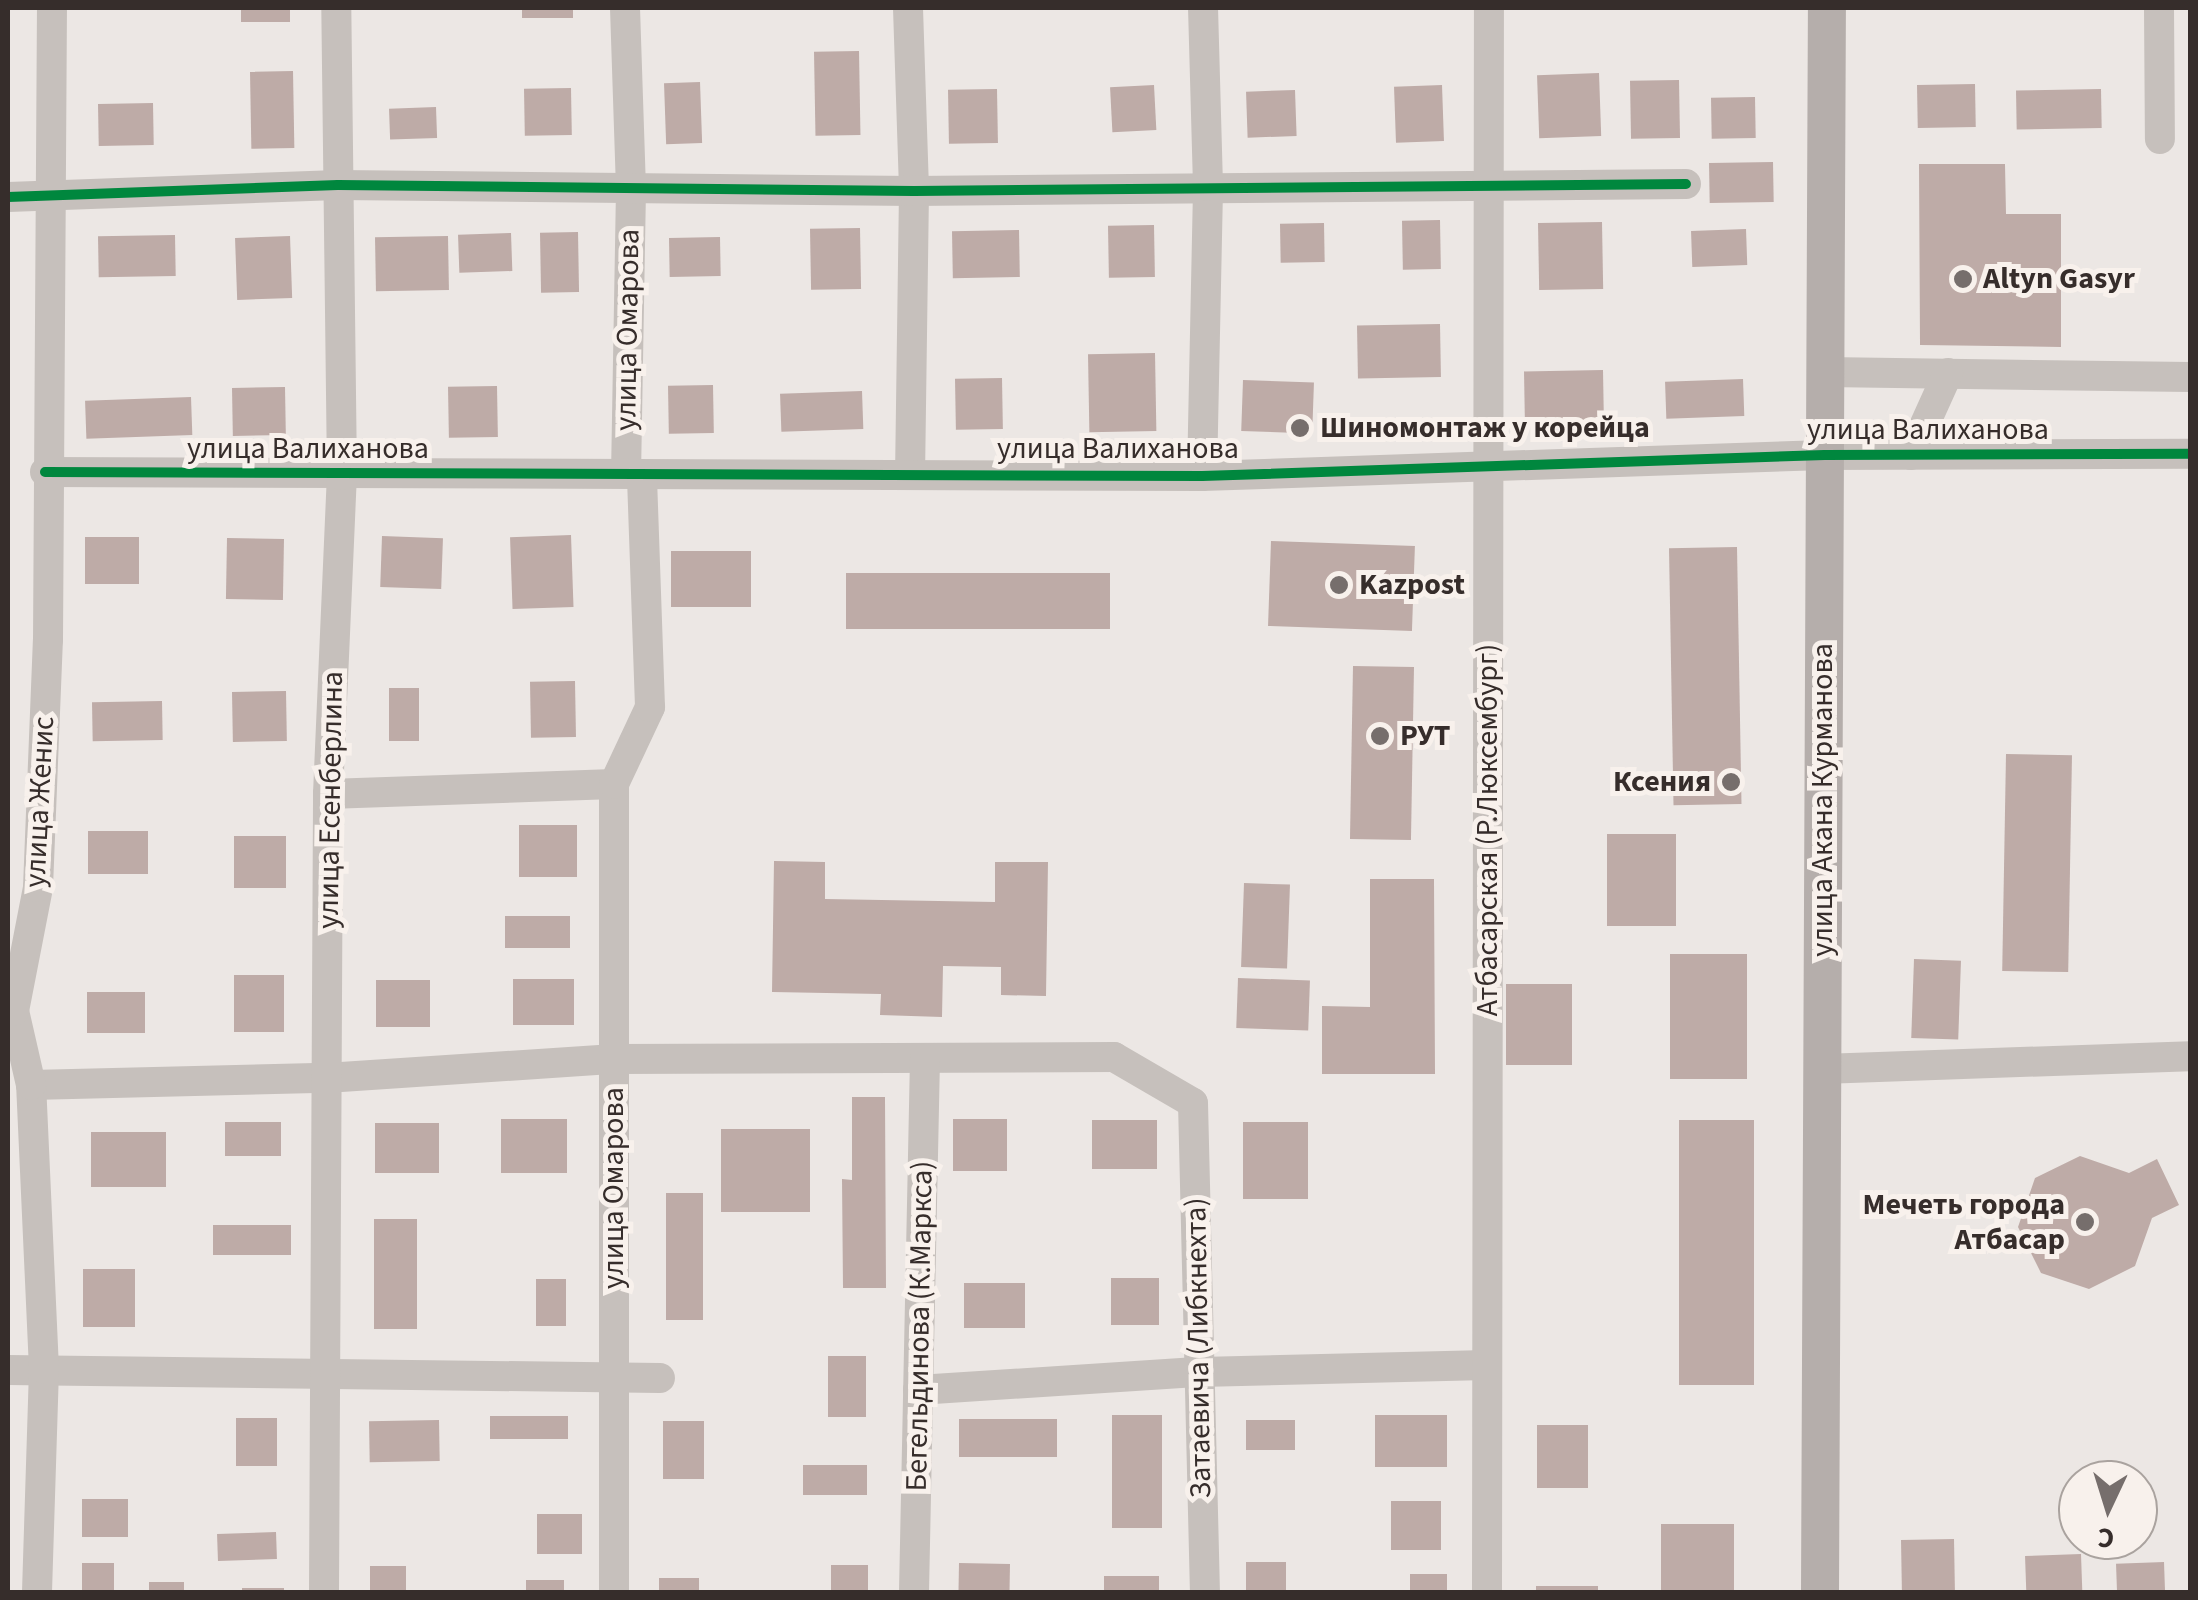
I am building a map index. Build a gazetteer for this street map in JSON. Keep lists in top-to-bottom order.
{
  "streets": {
    "main road": ["улица Акана Курманова"],
    "street": [
      "улица Омарова",
      "улица Валиханова",
      "улица Есенберлина",
      "улица Женис",
      "Атбасарская (Р.Люксембург)",
      "Бегельдинова (К.Маркса)",
      "Затаевича (Либкнехта)"
    ]
  },
  "crossings": [
    ["улица Омарова", "улица Валиханова"],
    ["улица Валиханова", "улица Есенберлина"],
    ["улица Валиханова", "улица Акана Курманова"],
    ["улица Валиханова", "улица Женис"],
    ["улица Валиханова", "Атбасарская (Р.Люксембург)"],
    ["Бегельдинова (К.Маркса)", "Затаевича (Либкнехта)"]
  ],
  "places": [
    "Altyn Gasyr",
    "Шиномонтаж у корейца",
    "Kazpost",
    "РУТ",
    "Ксения",
    "Мечеть города Атбасар"
  ],
  "north": "bottom"
}
